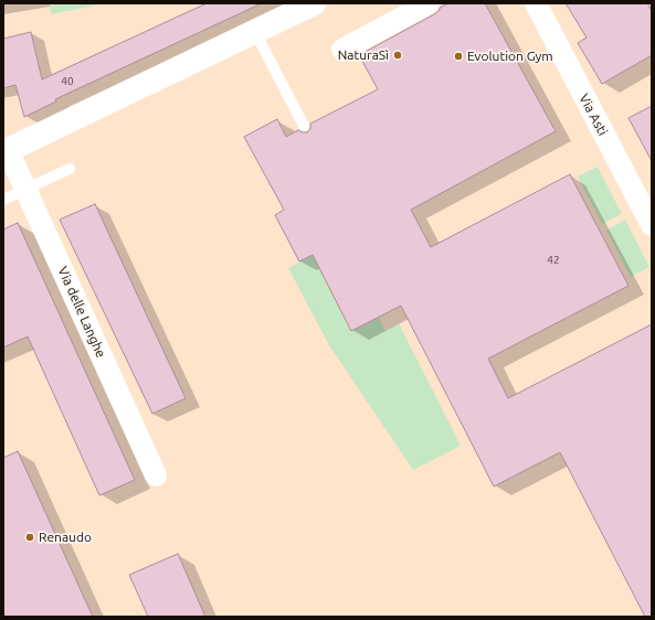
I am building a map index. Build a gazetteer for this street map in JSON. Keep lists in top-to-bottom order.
{
  "streets": {
    "main road": ["Via delle Langhe"],
    "street": ["Via Asti"]
  },
  "places": ["NaturaSì", "Evolution Gym", "Renaudo"],
  "house_numbers": ["40", "42"]
}
